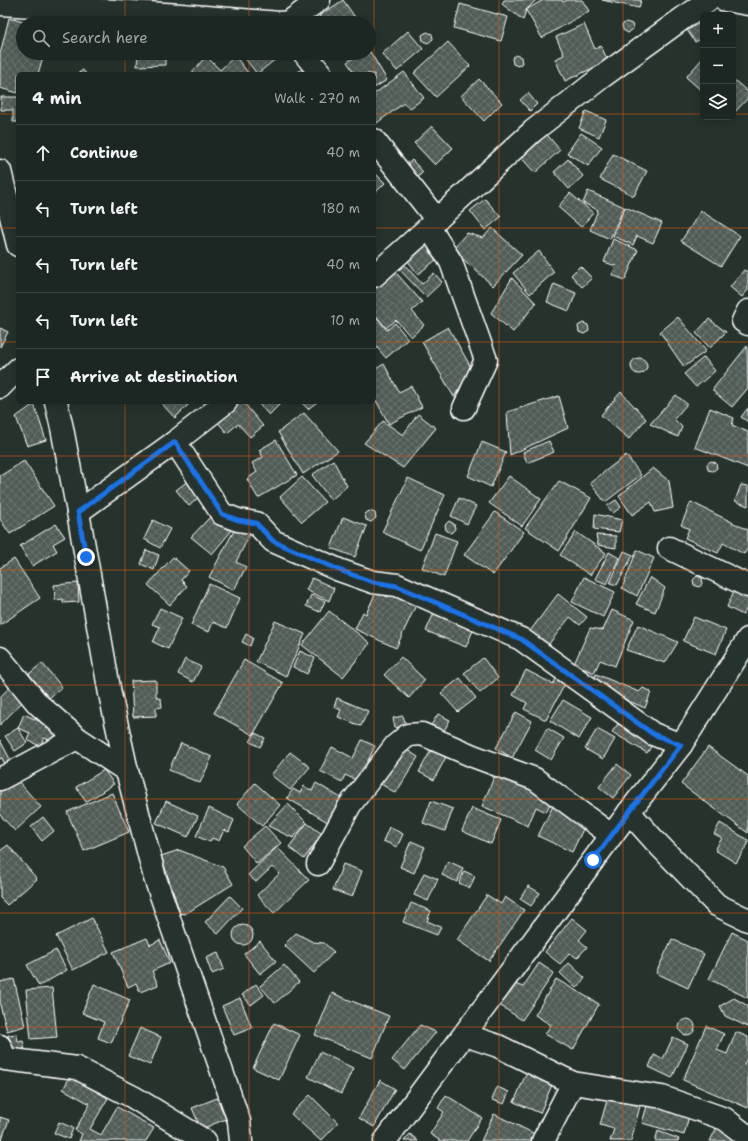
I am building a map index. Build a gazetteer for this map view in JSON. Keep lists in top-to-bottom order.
{
  "page": {
    "map_buttons": ["+", "−"],
    "search": "Search here",
    "heading": ["4 min", "Walk · 270 m"],
    "list": [
      ["Continue", "40 m"],
      ["Turn left", "180 m"],
      ["Turn left", "40 m"],
      ["Turn left", "10 m"],
      "Arrive at destination"
    ]
  }
}
